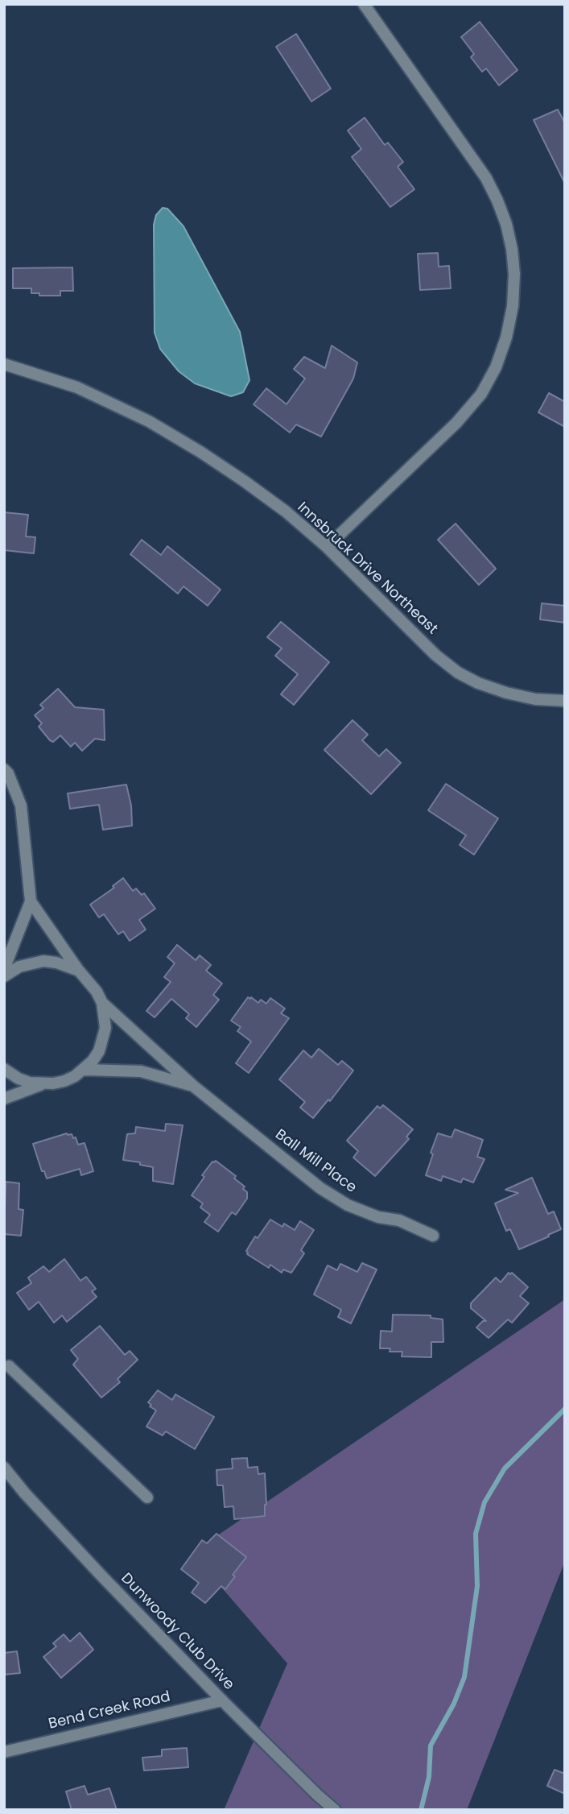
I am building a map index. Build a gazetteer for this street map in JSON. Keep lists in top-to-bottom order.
{
  "streets": {
    "street": [
      "Innsbruck Drive Northeast",
      "Ball Mill Place",
      "Dunwoody Club Drive",
      "Bend Creek Road"
    ]
  },
  "crossings": [
    ["Dunwoody Club Drive", "Bend Creek Road"]
  ]
}
